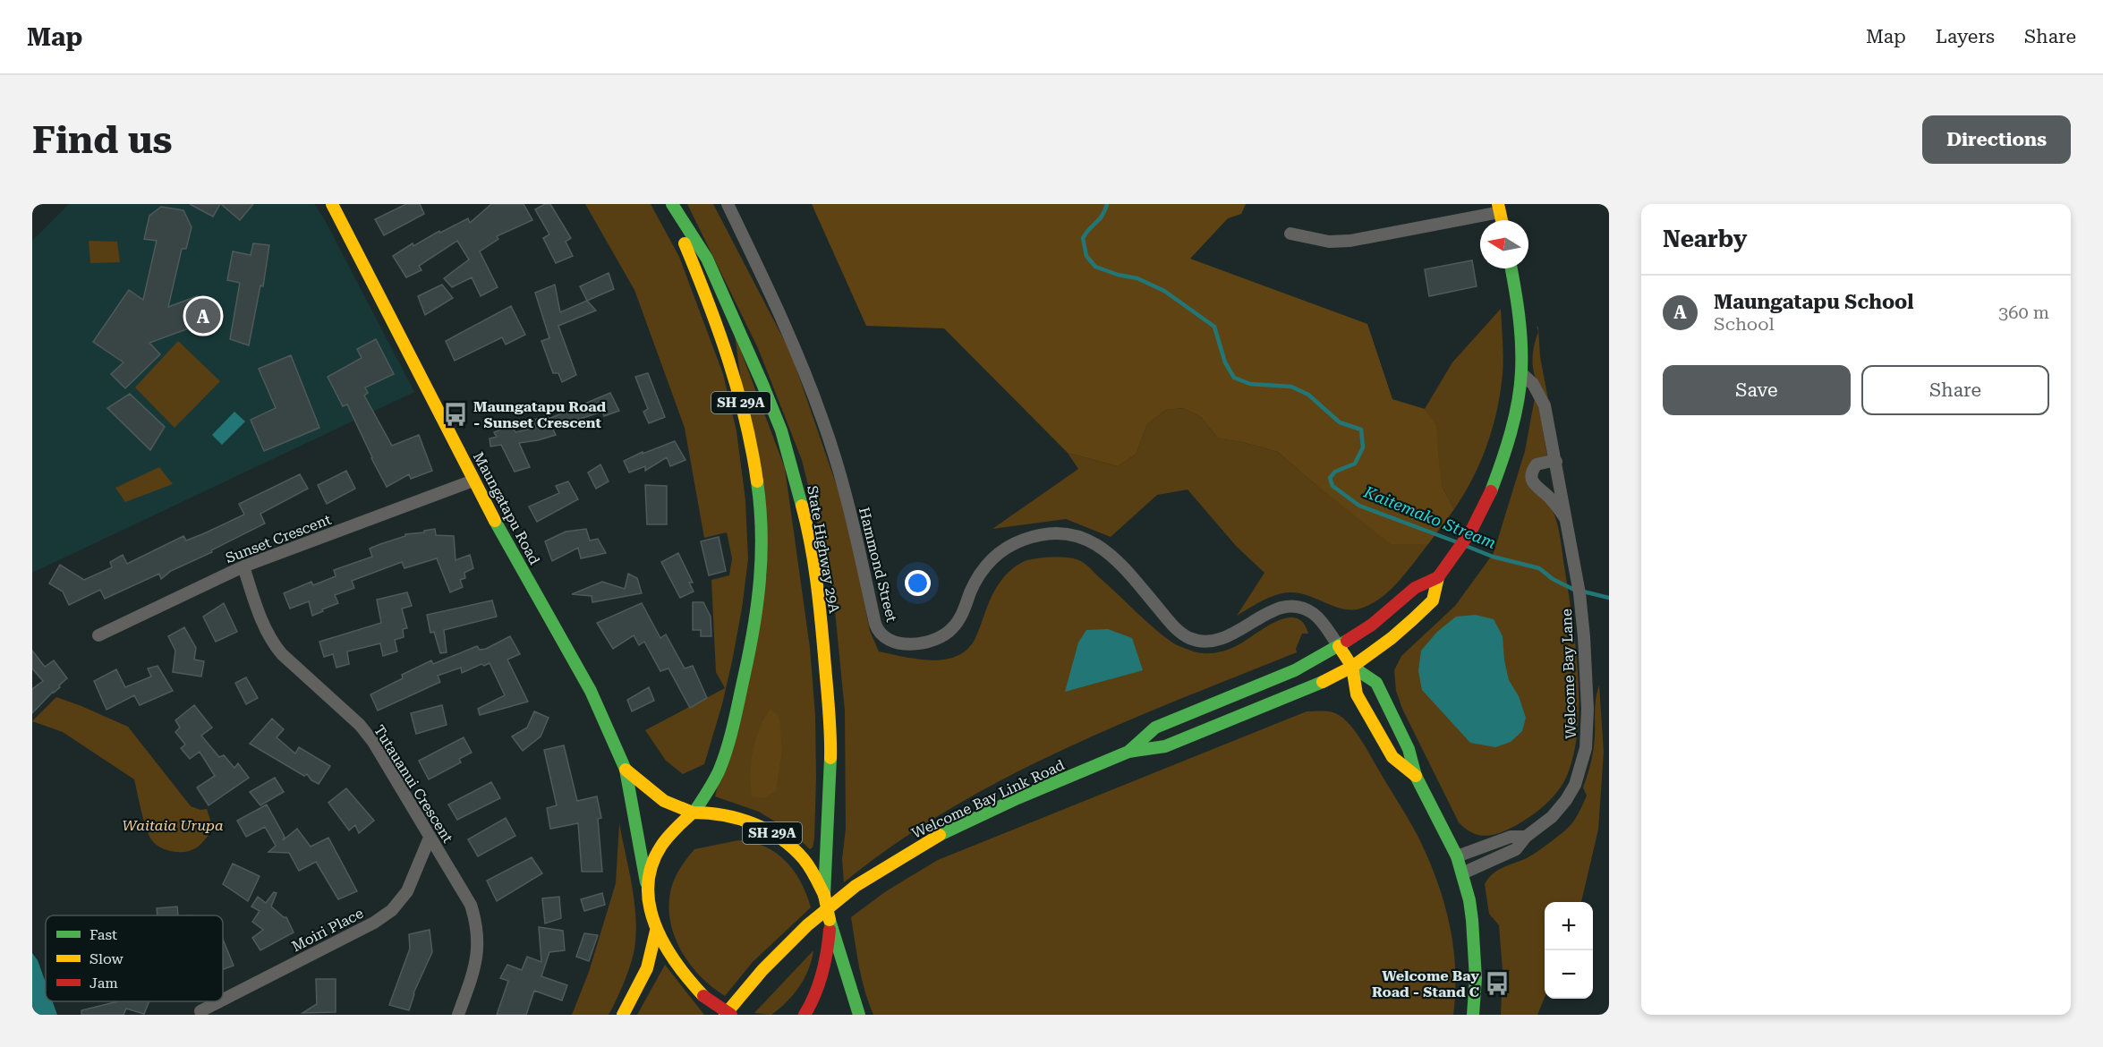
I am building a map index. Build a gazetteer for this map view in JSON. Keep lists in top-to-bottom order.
{
  "streets": {
    "main road": [
      "SH 29A",
      "Maungatapu Road",
      "State Highway 29A",
      "Welcome Bay Link Road"
    ],
    "street": [
      "Sunset Crescent",
      "Hammond Street",
      "Welcome Bay Lane",
      "Tutauanui Crescent",
      "Moiri Place"
    ]
  },
  "crossings": [
    ["SH 29A", "Maungatapu Road"],
    ["SH 29A", "State Highway 29A"],
    ["Maungatapu Road", "Sunset Crescent"],
    ["Maungatapu Road", "State Highway 29A"],
    ["Sunset Crescent", "Tutauanui Crescent"],
    ["Hammond Street", "Welcome Bay Link Road"],
    ["Welcome Bay Lane", "Welcome Bay Link Road"],
    ["Tutauanui Crescent", "Moiri Place"]
  ],
  "water": ["Kaitemako Stream"],
  "parks": ["Waitaia Urupa"],
  "places": {
    "bus stop": ["Maungatapu Road - Sunset Crescent", "Welcome Bay Road - Stand C"]
  },
  "legend": ["Fast", "Slow", "Jam"],
  "north": "left",
  "page": {
    "header": "Map",
    "nav": ["Map", "Layers", "Share"],
    "buttons": [
      "Directions",
      ["Save", "Share"]
    ],
    "title": "Find us",
    "heading": "Nearby",
    "list": [
      {
        "mark": "A",
        "name": "Maungatapu School",
        "note": "School",
        "value": "360 m"
      }
    ],
    "pins": "A",
    "map_buttons": ["+", "−"]
  }
}
